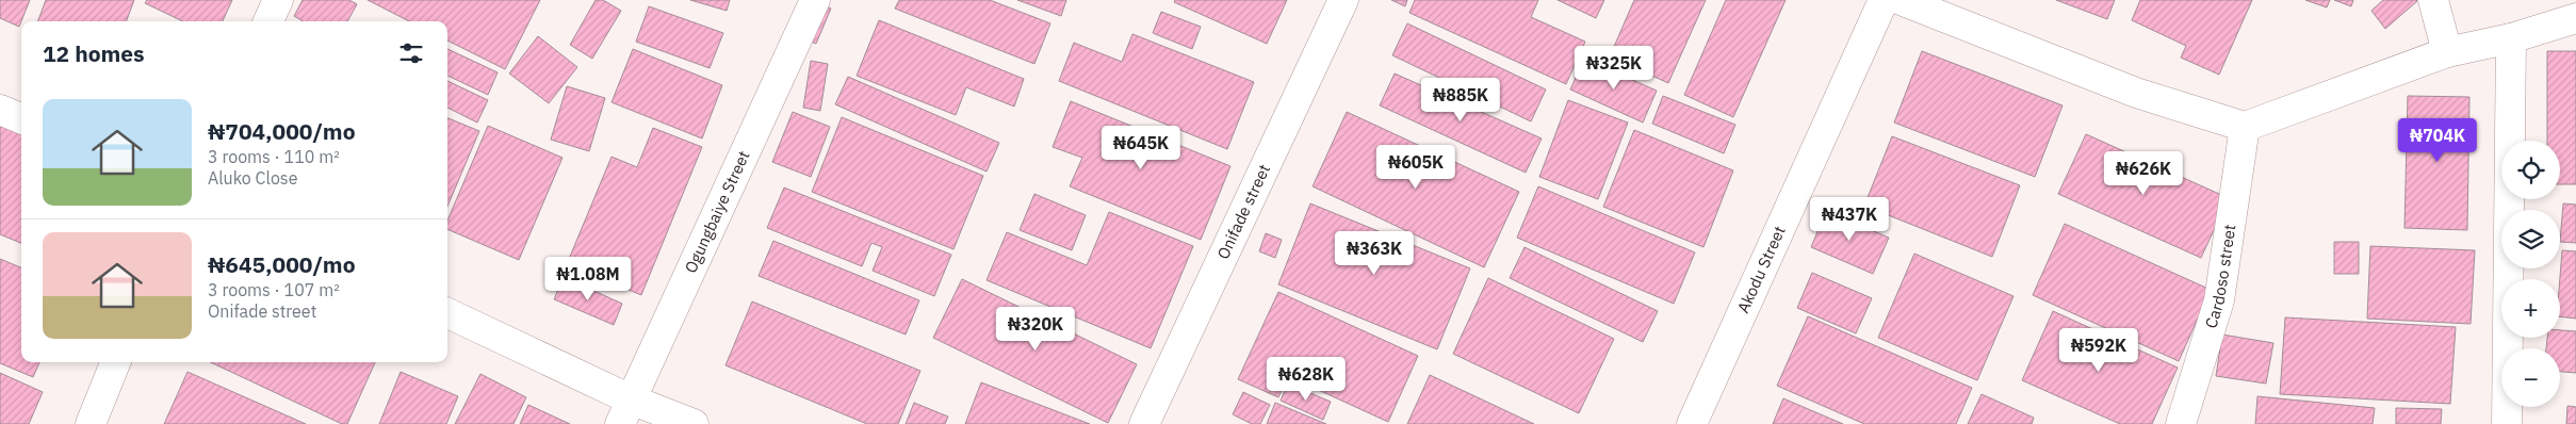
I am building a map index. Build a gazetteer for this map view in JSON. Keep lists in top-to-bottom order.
{
  "streets": {
    "street": [
      "Ogungbaiye Street",
      "Onifade street",
      "Akodu Street",
      "Cardoso street"
    ]
  },
  "page": {
    "heading": "12 homes",
    "price": [
      "₦325K",
      "₦885K",
      "₦704K",
      "₦645K",
      "₦605K",
      "₦626K",
      "₦437K",
      "₦363K",
      "₦1.08M",
      "₦320K",
      "₦592K",
      "₦628K"
    ],
    "list": [
      {
        "name": "₦704,000/mo",
        "note": "3 rooms · 110 m² · Aluko Close"
      },
      {
        "name": "₦645,000/mo",
        "note": "3 rooms · 107 m² · Onifade street"
      }
    ],
    "map_buttons": ["+", "−"]
  }
}
